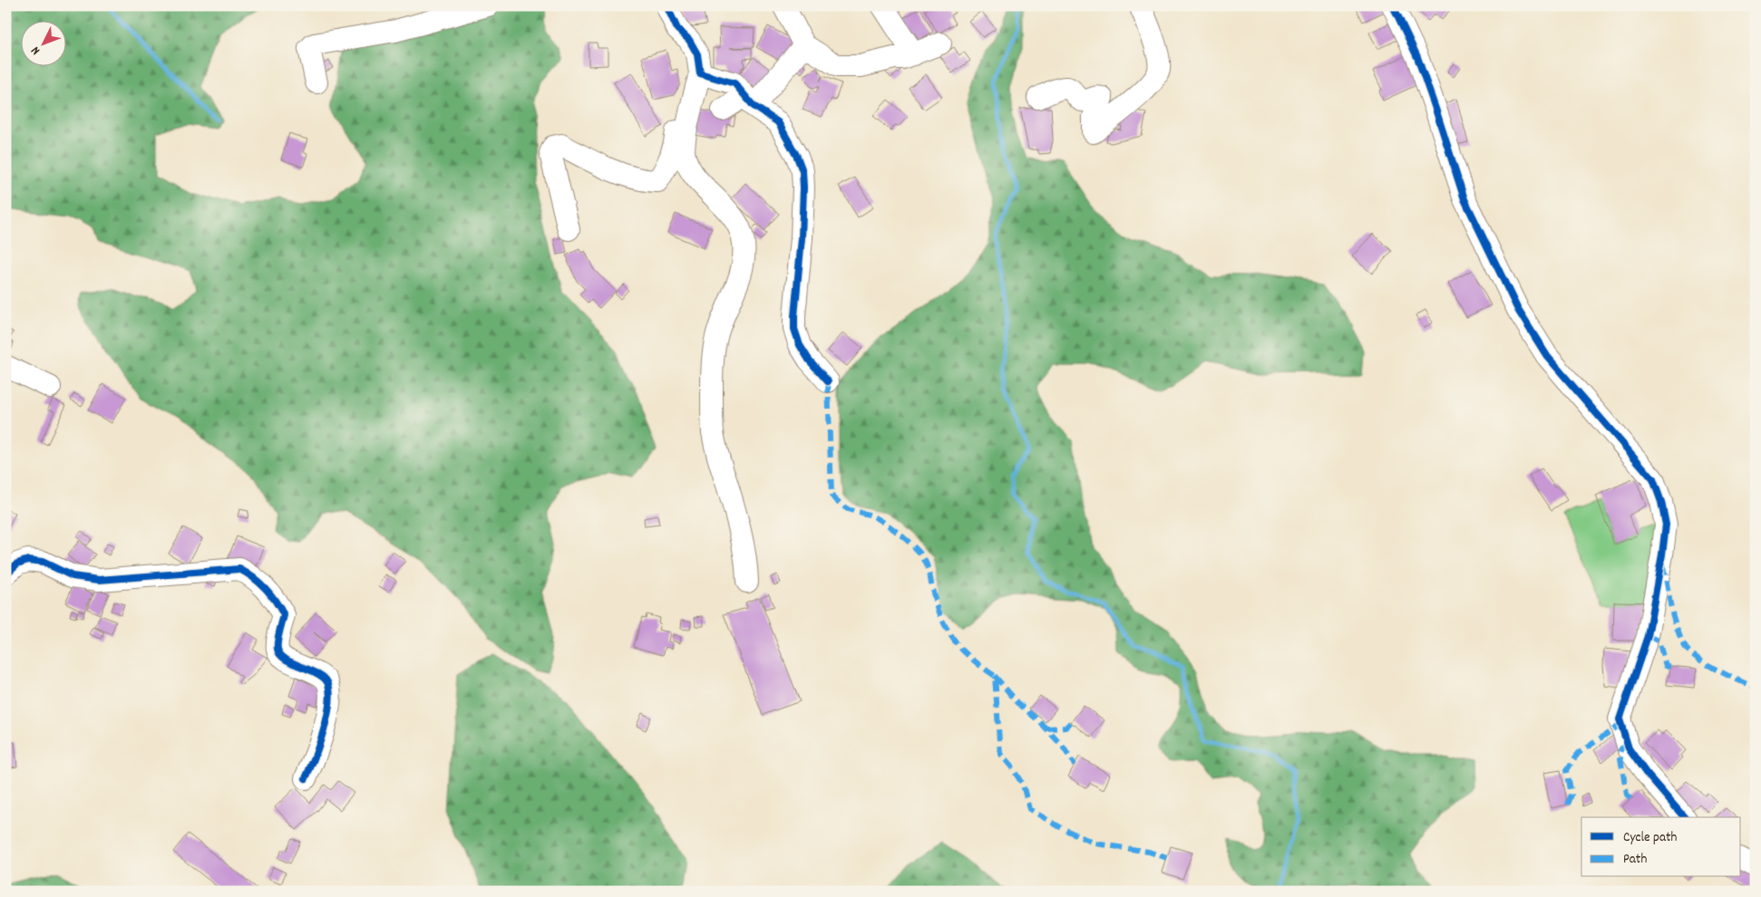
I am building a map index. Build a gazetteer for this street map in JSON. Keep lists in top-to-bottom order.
{
  "legend": ["Cycle path", "Path"],
  "north": "bottom left"
}
